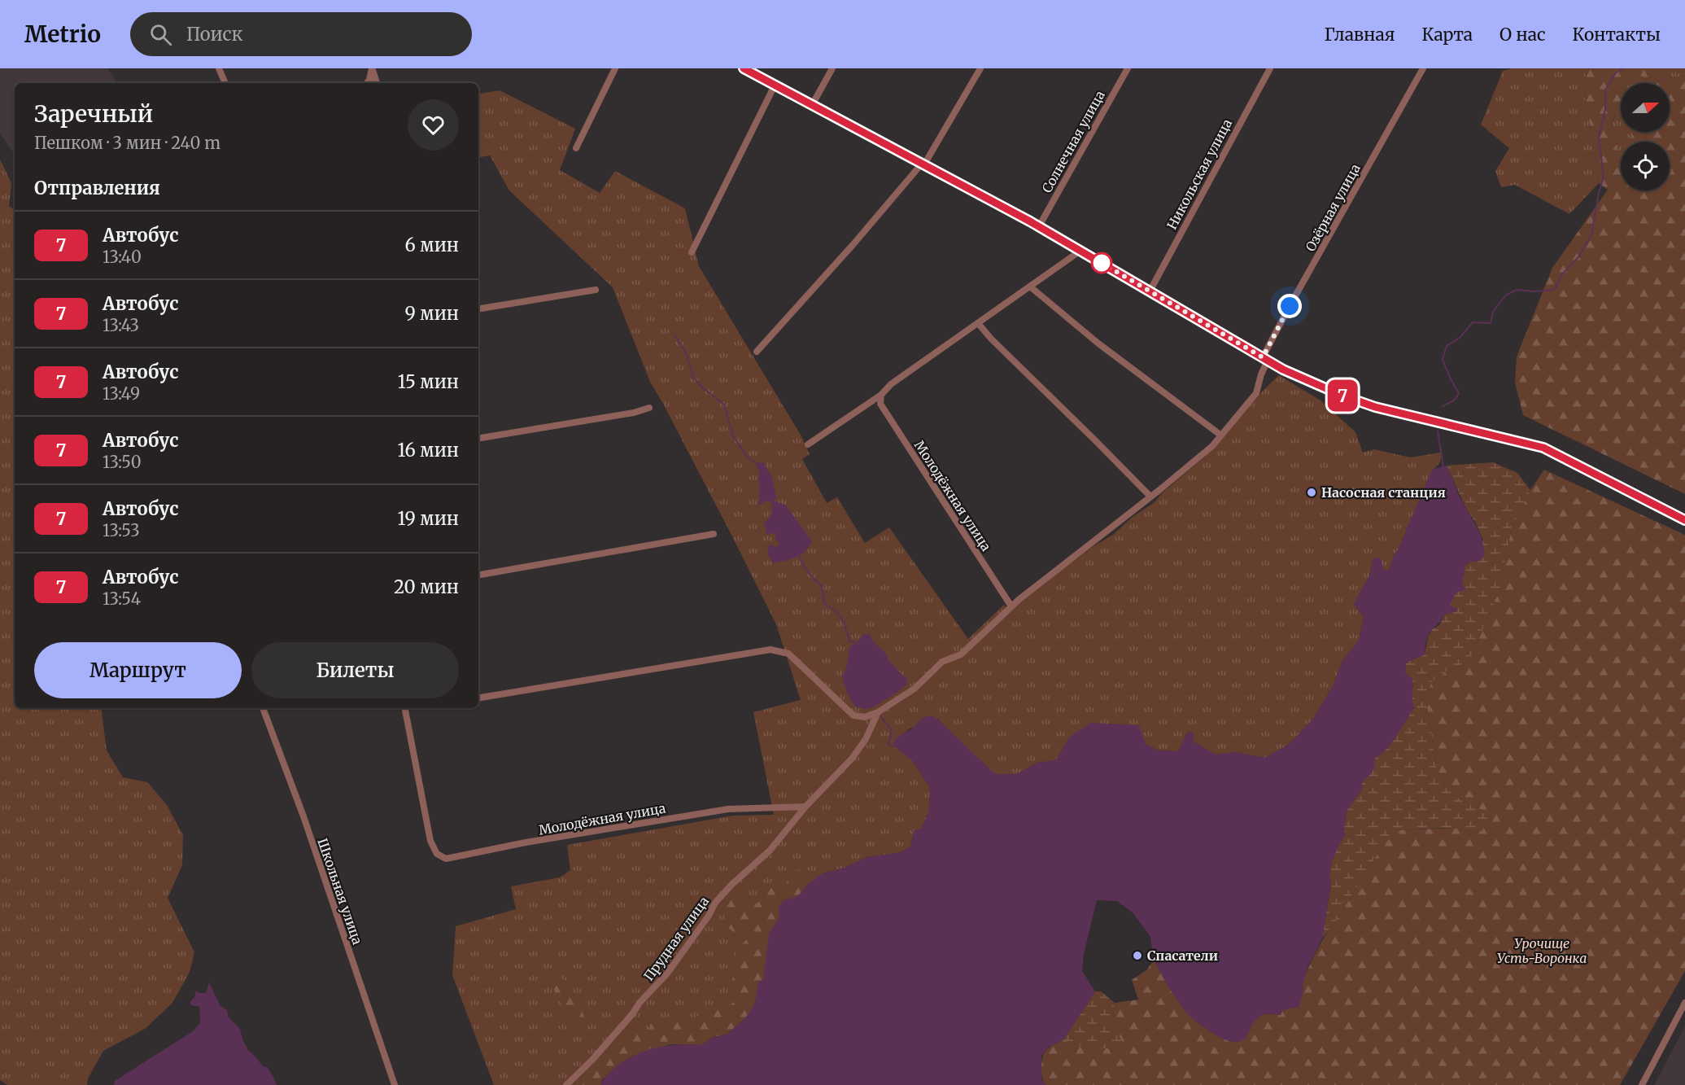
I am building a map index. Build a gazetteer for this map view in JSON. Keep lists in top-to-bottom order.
{
  "streets": {
    "street": [
      "Солнечная улица",
      "Никольская улица",
      "Озёрная улица",
      "Молодёжная улица",
      "Школьная улица",
      "Прудная улица"
    ]
  },
  "crossings": [
    ["Молодёжная улица", "Прудная улица"]
  ],
  "parks": ["Урочище Усть-Воронка"],
  "places": ["Насосная станция", "Спасатели"],
  "lines": ["bus line 7"],
  "north": "right",
  "page": {
    "header": "Metrio",
    "search": "Поиск",
    "nav": [
      "Главная",
      "Карта",
      "О нас",
      "Контакты"
    ],
    "on_map": "7",
    "heading": [
      ["Заречный", "Пешком · 3 мин · 240 m"],
      "Отправления"
    ],
    "list": [
      {
        "mark": "7",
        "name": "Автобус",
        "note": "13:40",
        "value": "6 мин"
      },
      {
        "mark": "7",
        "name": "Автобус",
        "note": "13:43",
        "value": "9 мин"
      },
      {
        "mark": "7",
        "name": "Автобус",
        "note": "13:49",
        "value": "15 мин"
      },
      {
        "mark": "7",
        "name": "Автобус",
        "note": "13:50",
        "value": "16 мин"
      },
      {
        "mark": "7",
        "name": "Автобус",
        "note": "13:53",
        "value": "19 мин"
      },
      {
        "mark": "7",
        "name": "Автобус",
        "note": "13:54",
        "value": "20 мин"
      }
    ],
    "buttons": ["Маршрут", "Билеты"]
  }
}
